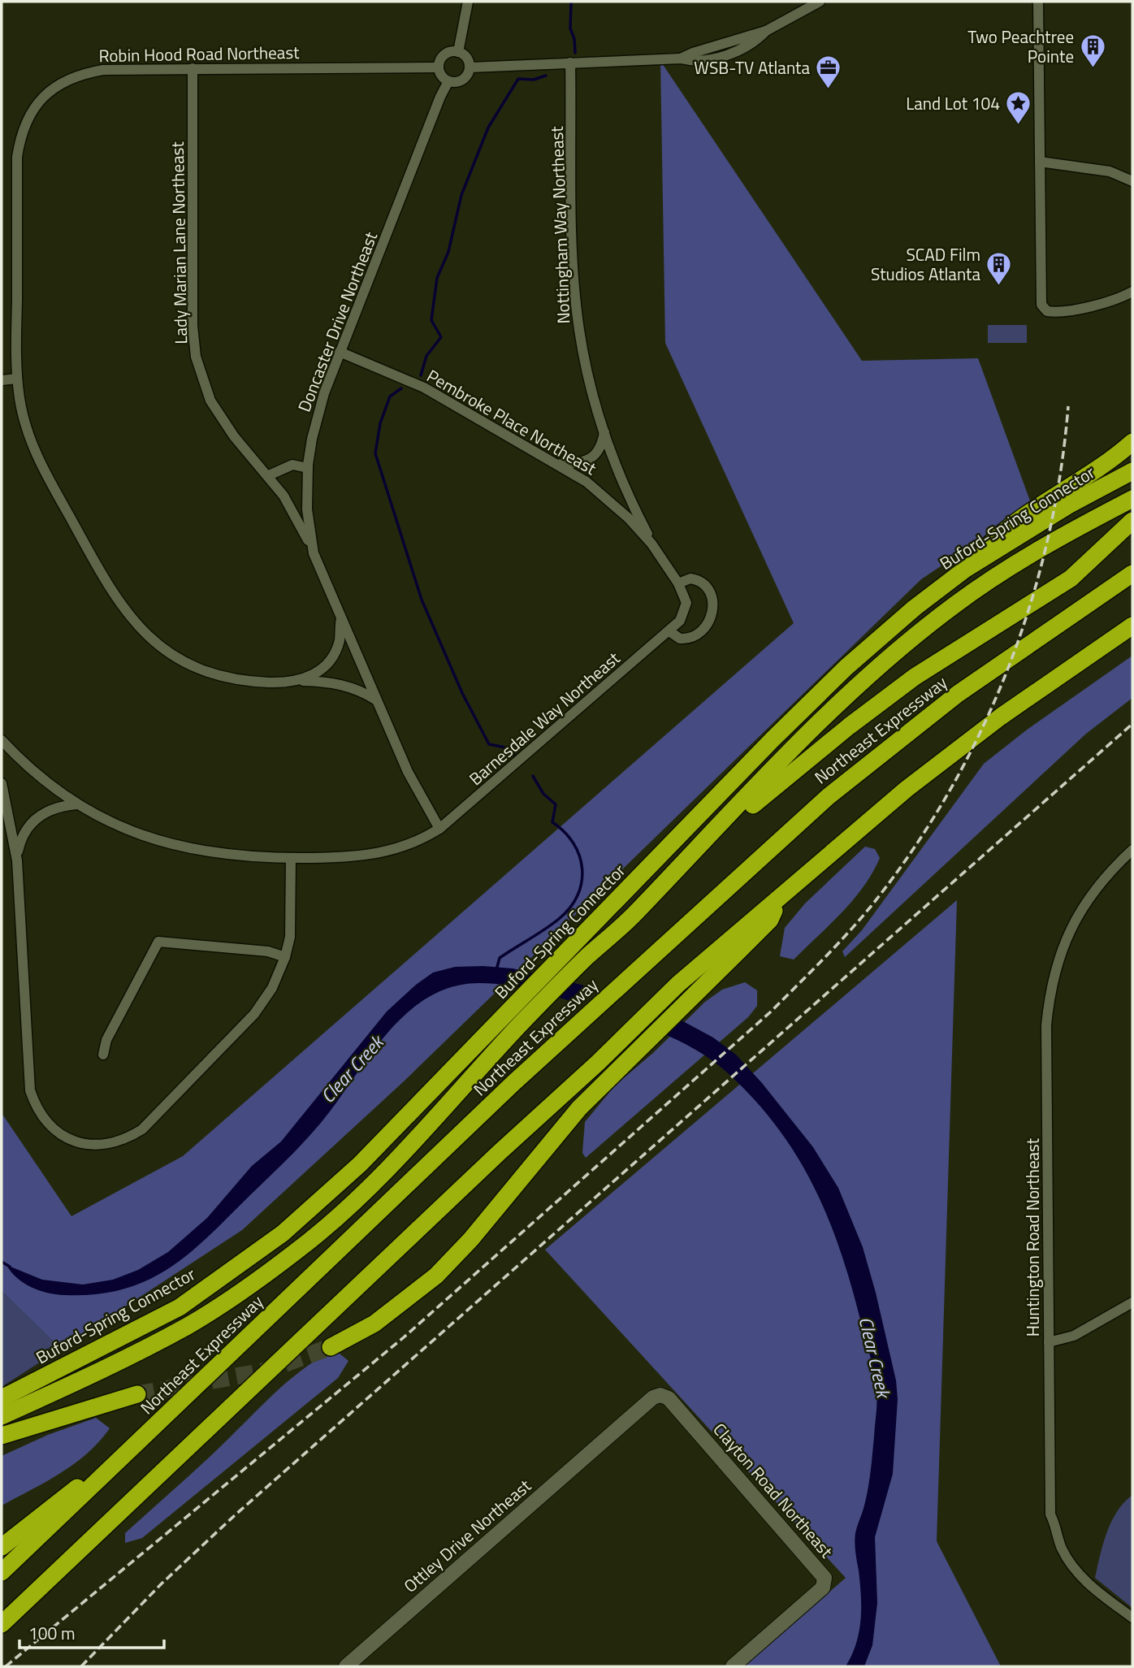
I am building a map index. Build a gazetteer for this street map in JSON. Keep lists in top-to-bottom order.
{
  "streets": {
    "highway": ["Buford-Spring Connector", "Northeast Expressway"],
    "street": [
      "Robin Hood Road Northeast",
      "Nottingham Way Northeast",
      "Lady Marian Lane Northeast",
      "Doncaster Drive Northeast",
      "Pembroke Place Northeast",
      "Barnesdale Way Northeast",
      "Huntington Road Northeast",
      "Clayton Road Northeast",
      "Ottley Drive Northeast"
    ]
  },
  "crossings": [
    ["Robin Hood Road Northeast", "Lady Marian Lane Northeast"],
    ["Robin Hood Road Northeast", "Doncaster Drive Northeast"],
    ["Nottingham Way Northeast", "Pembroke Place Northeast"],
    ["Nottingham Way Northeast", "Barnesdale Way Northeast"],
    ["Lady Marian Lane Northeast", "Doncaster Drive Northeast"],
    ["Doncaster Drive Northeast", "Pembroke Place Northeast"],
    ["Doncaster Drive Northeast", "Barnesdale Way Northeast"],
    ["Pembroke Place Northeast", "Barnesdale Way Northeast"],
    ["Clayton Road Northeast", "Ottley Drive Northeast"]
  ],
  "water": ["Clear Creek"],
  "places": {
    "building": ["Two Peachtree Pointe", "SCAD Film Studios Atlanta"],
    "office": ["WSB-TV Atlanta"],
    "place": ["Land Lot 104"]
  },
  "scale_bar": "100 m"
}
